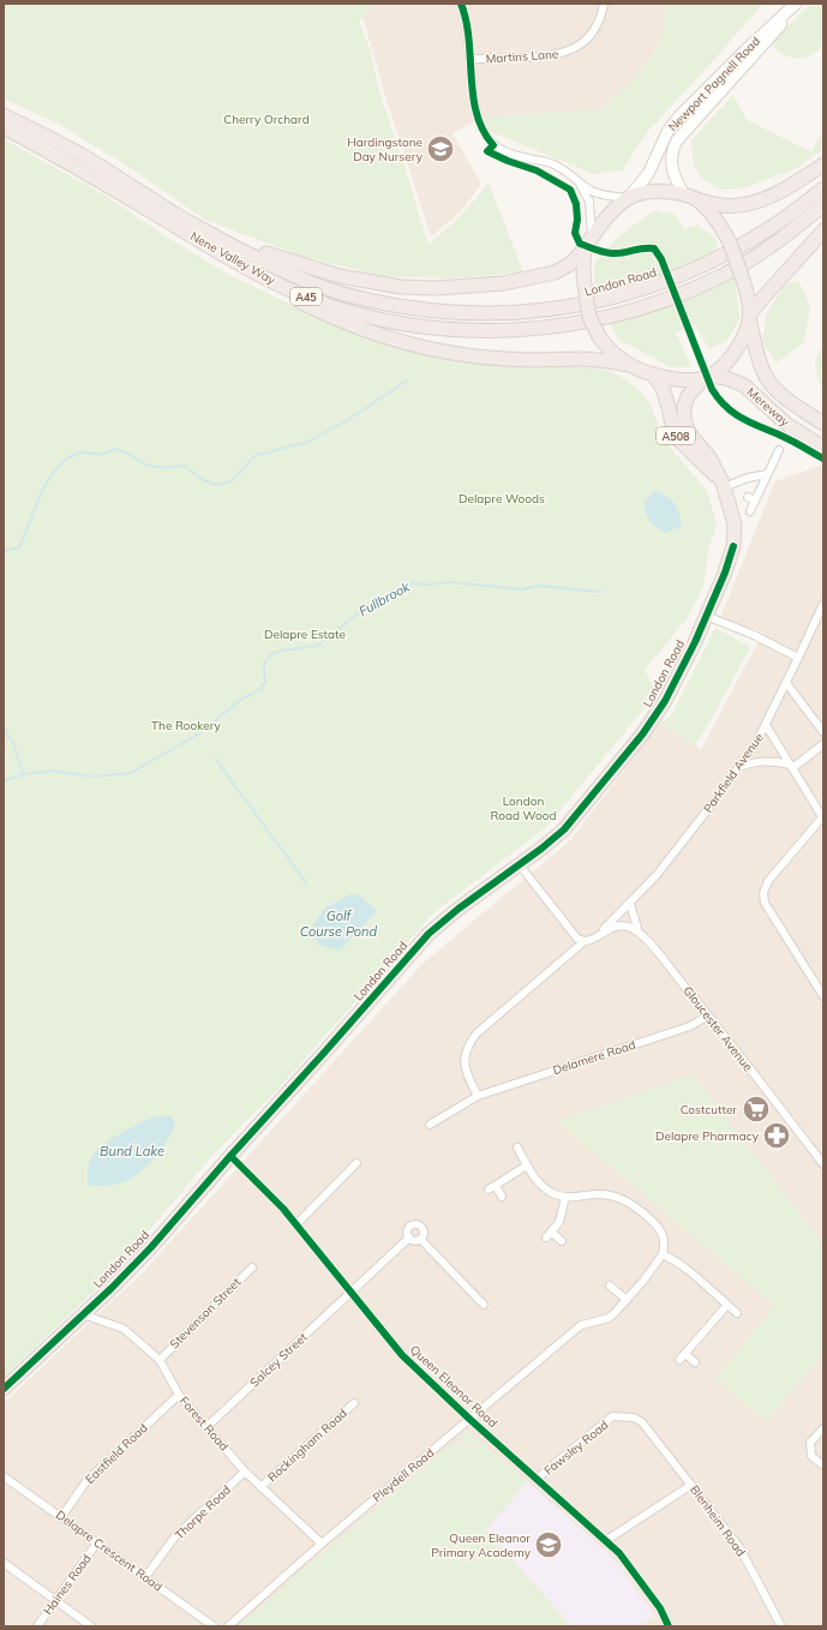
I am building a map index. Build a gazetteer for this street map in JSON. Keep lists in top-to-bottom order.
{
  "streets": {
    "highway": [
      "Nene Valley Way",
      "London Road",
      "A45",
      "Mereway",
      "A508"
    ],
    "main road": ["Newport Pagnell Road"],
    "street": [
      "Martins Lane",
      "Parkfield Avenue",
      "Gloucester Avenue",
      "Delamere Road",
      "Stevenson Street",
      "Salcey Street",
      "Queen Eleanor Road",
      "Forest Road",
      "Rockingham Road",
      "Fawsley Road",
      "Eastfield Road",
      "Pleydell Road",
      "Thorpe Road",
      "Blenheim Road",
      "Delapre Crescent Road",
      "Haines Road"
    ]
  },
  "crossings": [
    ["Newport Pagnell Road", "A508"],
    ["Nene Valley Way", "London Road"],
    ["London Road", "Mereway"],
    ["London Road", "A508"],
    ["London Road", "Queen Eleanor Road"],
    ["London Road", "Forest Road"],
    ["Mereway", "A508"],
    ["Gloucester Avenue", "Delamere Road"],
    ["Stevenson Street", "Forest Road"],
    ["Salcey Street", "Queen Eleanor Road"],
    ["Salcey Street", "Forest Road"],
    ["Queen Eleanor Road", "Fawsley Road"],
    ["Queen Eleanor Road", "Pleydell Road"],
    ["Forest Road", "Rockingham Road"],
    ["Forest Road", "Eastfield Road"],
    ["Forest Road", "Pleydell Road"],
    ["Forest Road", "Thorpe Road"],
    ["Fawsley Road", "Blenheim Road"],
    ["Eastfield Road", "Delapre Crescent Road"],
    ["Thorpe Road", "Delapre Crescent Road"],
    ["Delapre Crescent Road", "Haines Road"]
  ],
  "water": ["Fullbrook", "Golf Course Pond", "Bund Lake"],
  "parks": [
    "Cherry Orchard",
    "Delapre Woods",
    "Delapre Estate",
    "The Rookery",
    "London Road Wood"
  ],
  "places": {
    "school or university": ["Hardingstone Day Nursery", "Queen Eleanor Primary Academy"],
    "supermarket": ["Costcutter"],
    "pharmacy": ["Delapre Pharmacy"]
  }
}
